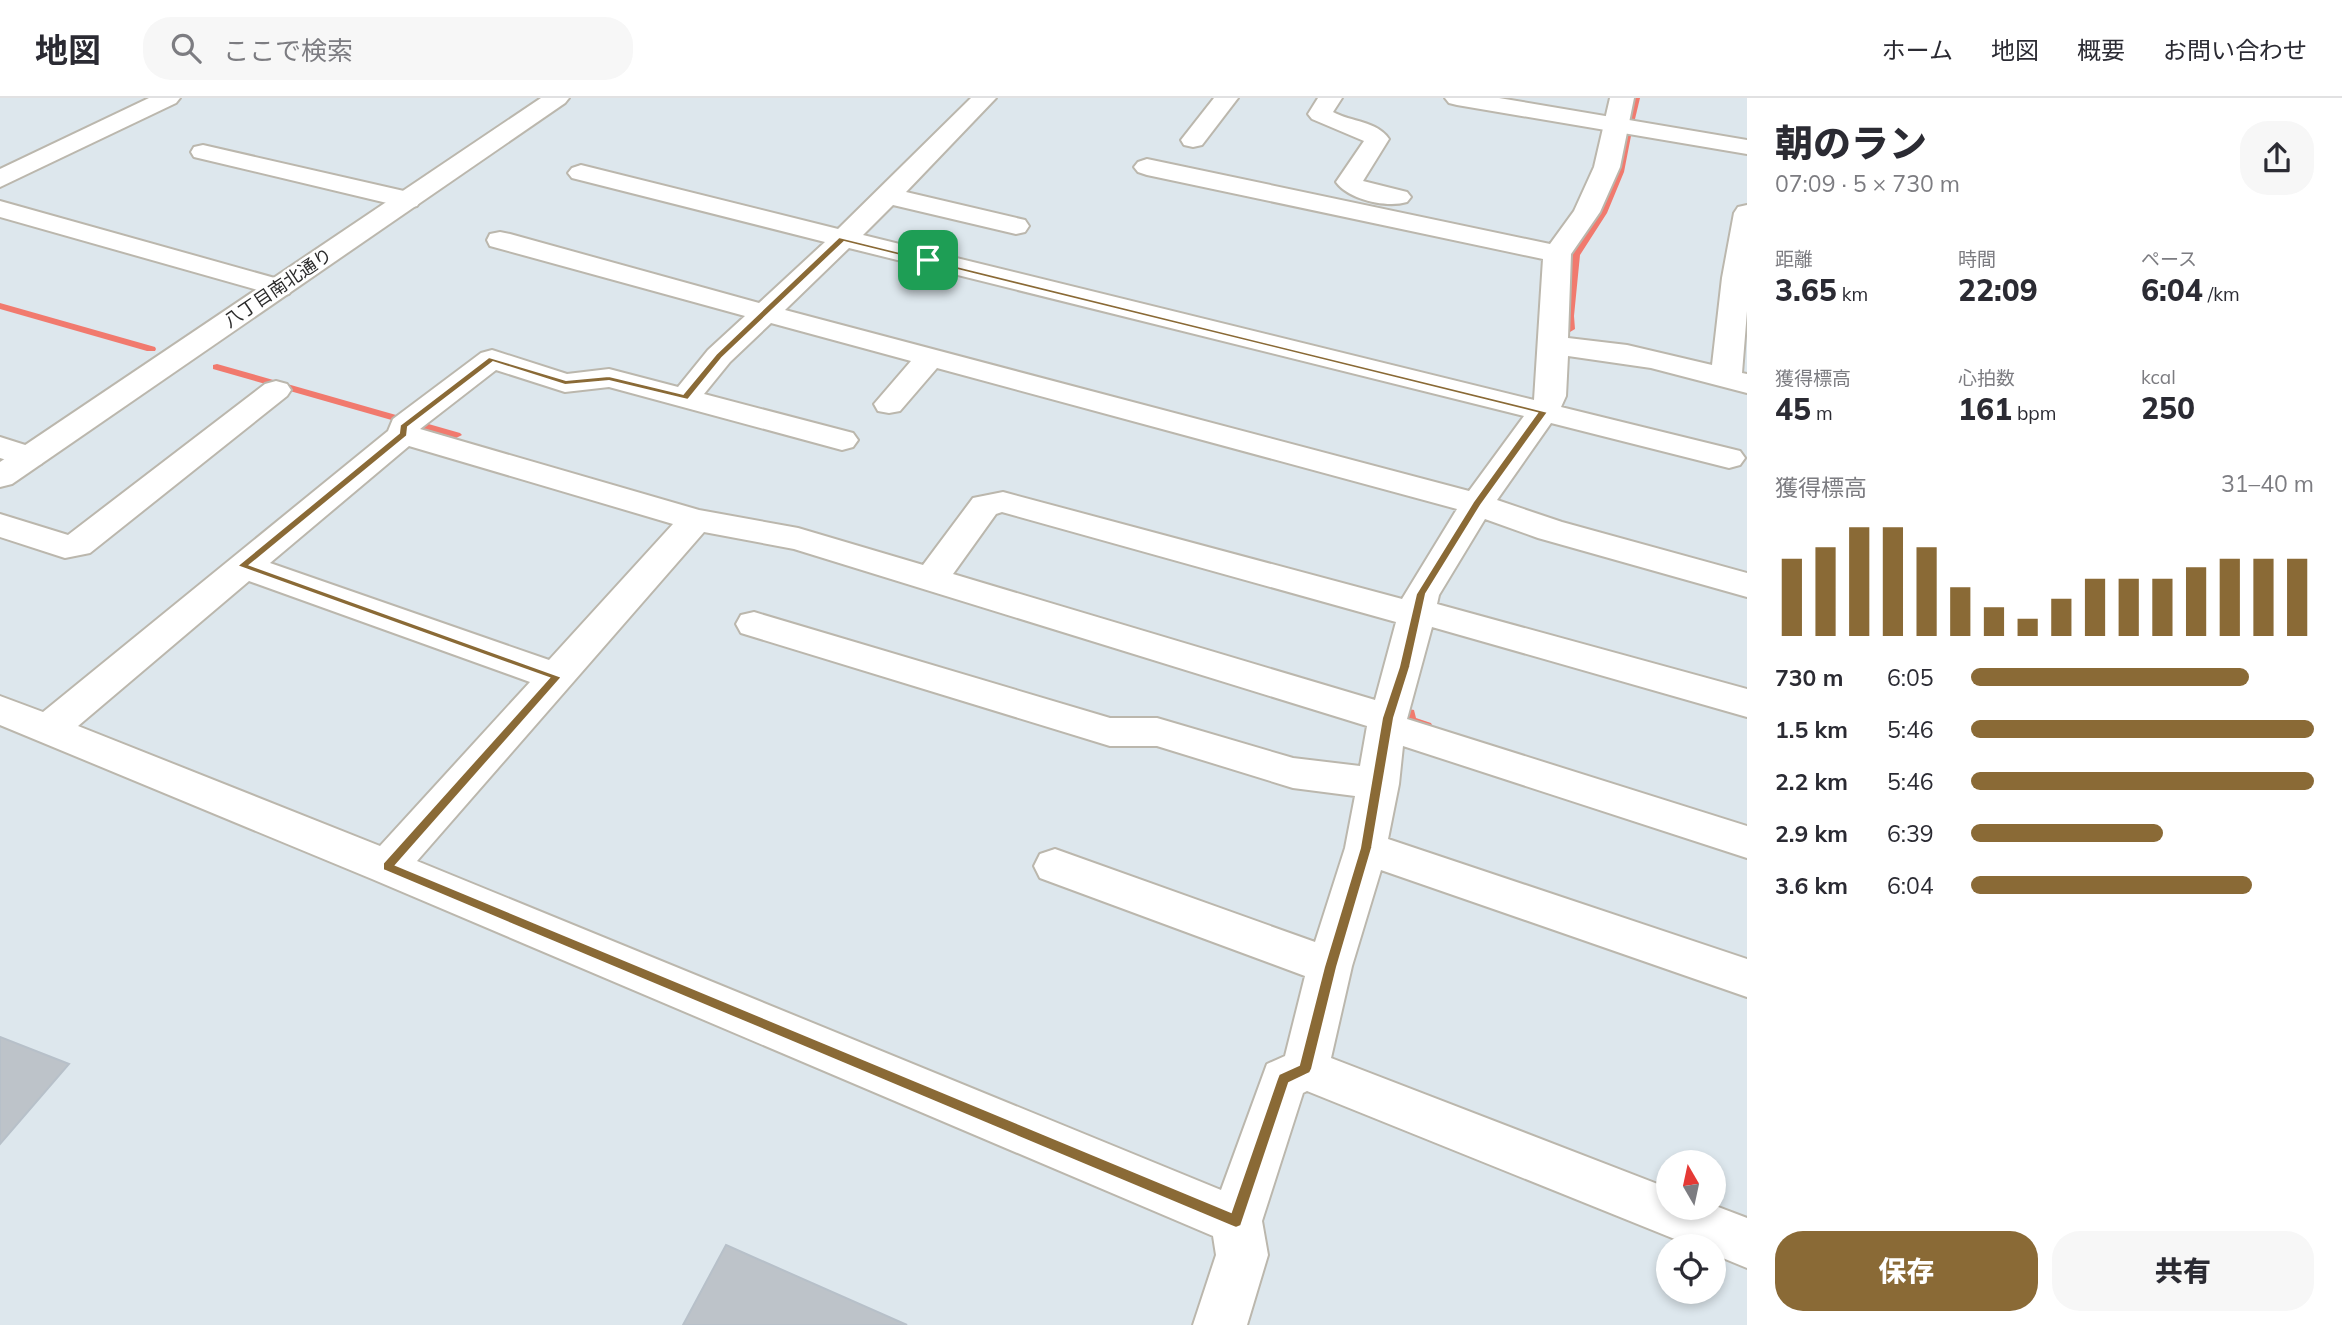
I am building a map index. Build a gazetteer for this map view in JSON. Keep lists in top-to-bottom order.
{
  "streets": {
    "street": ["八丁目南北通り"]
  },
  "north": "top",
  "page": {
    "header": "地図",
    "search": "ここで検索",
    "nav": [
      "ホーム",
      "地図",
      "概要",
      "お問い合わせ"
    ],
    "heading": ["朝のラン", "07:09 · 5 × 730 m"],
    "stats": [
      ["距離", "3.65 km"],
      ["時間", "22:09"],
      ["ペース", "6:04 /km"],
      ["獲得標高", "45 m"],
      ["心拍数", "161 bpm"],
      ["kcal", "250"]
    ],
    "chart": ["獲得標高", "31–40 m"],
    "list": [
      {
        "name": "730 m",
        "note": "6:05"
      },
      {
        "name": "1.5 km",
        "note": "5:46"
      },
      {
        "name": "2.2 km",
        "note": "5:46"
      },
      {
        "name": "2.9 km",
        "note": "6:39"
      },
      {
        "name": "3.6 km",
        "note": "6:04"
      }
    ],
    "buttons": ["保存", "共有"]
  }
}
